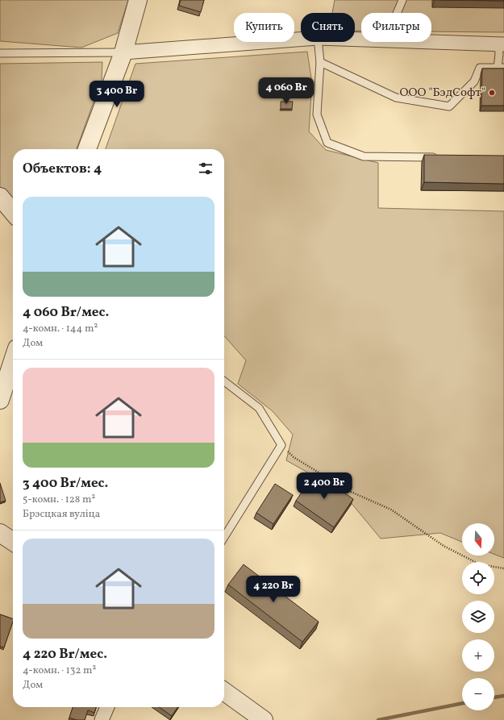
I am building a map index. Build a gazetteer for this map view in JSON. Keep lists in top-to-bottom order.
{
  "places": ["ООО \"БэдСофт\""],
  "north": "bottom",
  "page": {
    "chip": ["Купить", "Снять", "Фильтры"],
    "price": [
      "4 060 Br",
      "3 400 Br",
      "2 400 Br",
      "4 220 Br"
    ],
    "heading": "Объектов: 4",
    "list": [
      {
        "name": "4 060 Br/мес.",
        "note": "4-комн. · 144 m² · Дом"
      },
      {
        "name": "3 400 Br/мес.",
        "note": "5-комн. · 128 m² · Брэсцкая вуліца"
      },
      {
        "name": "4 220 Br/мес.",
        "note": "4-комн. · 132 m² · Дом"
      }
    ],
    "map_buttons": ["+", "−"]
  }
}
